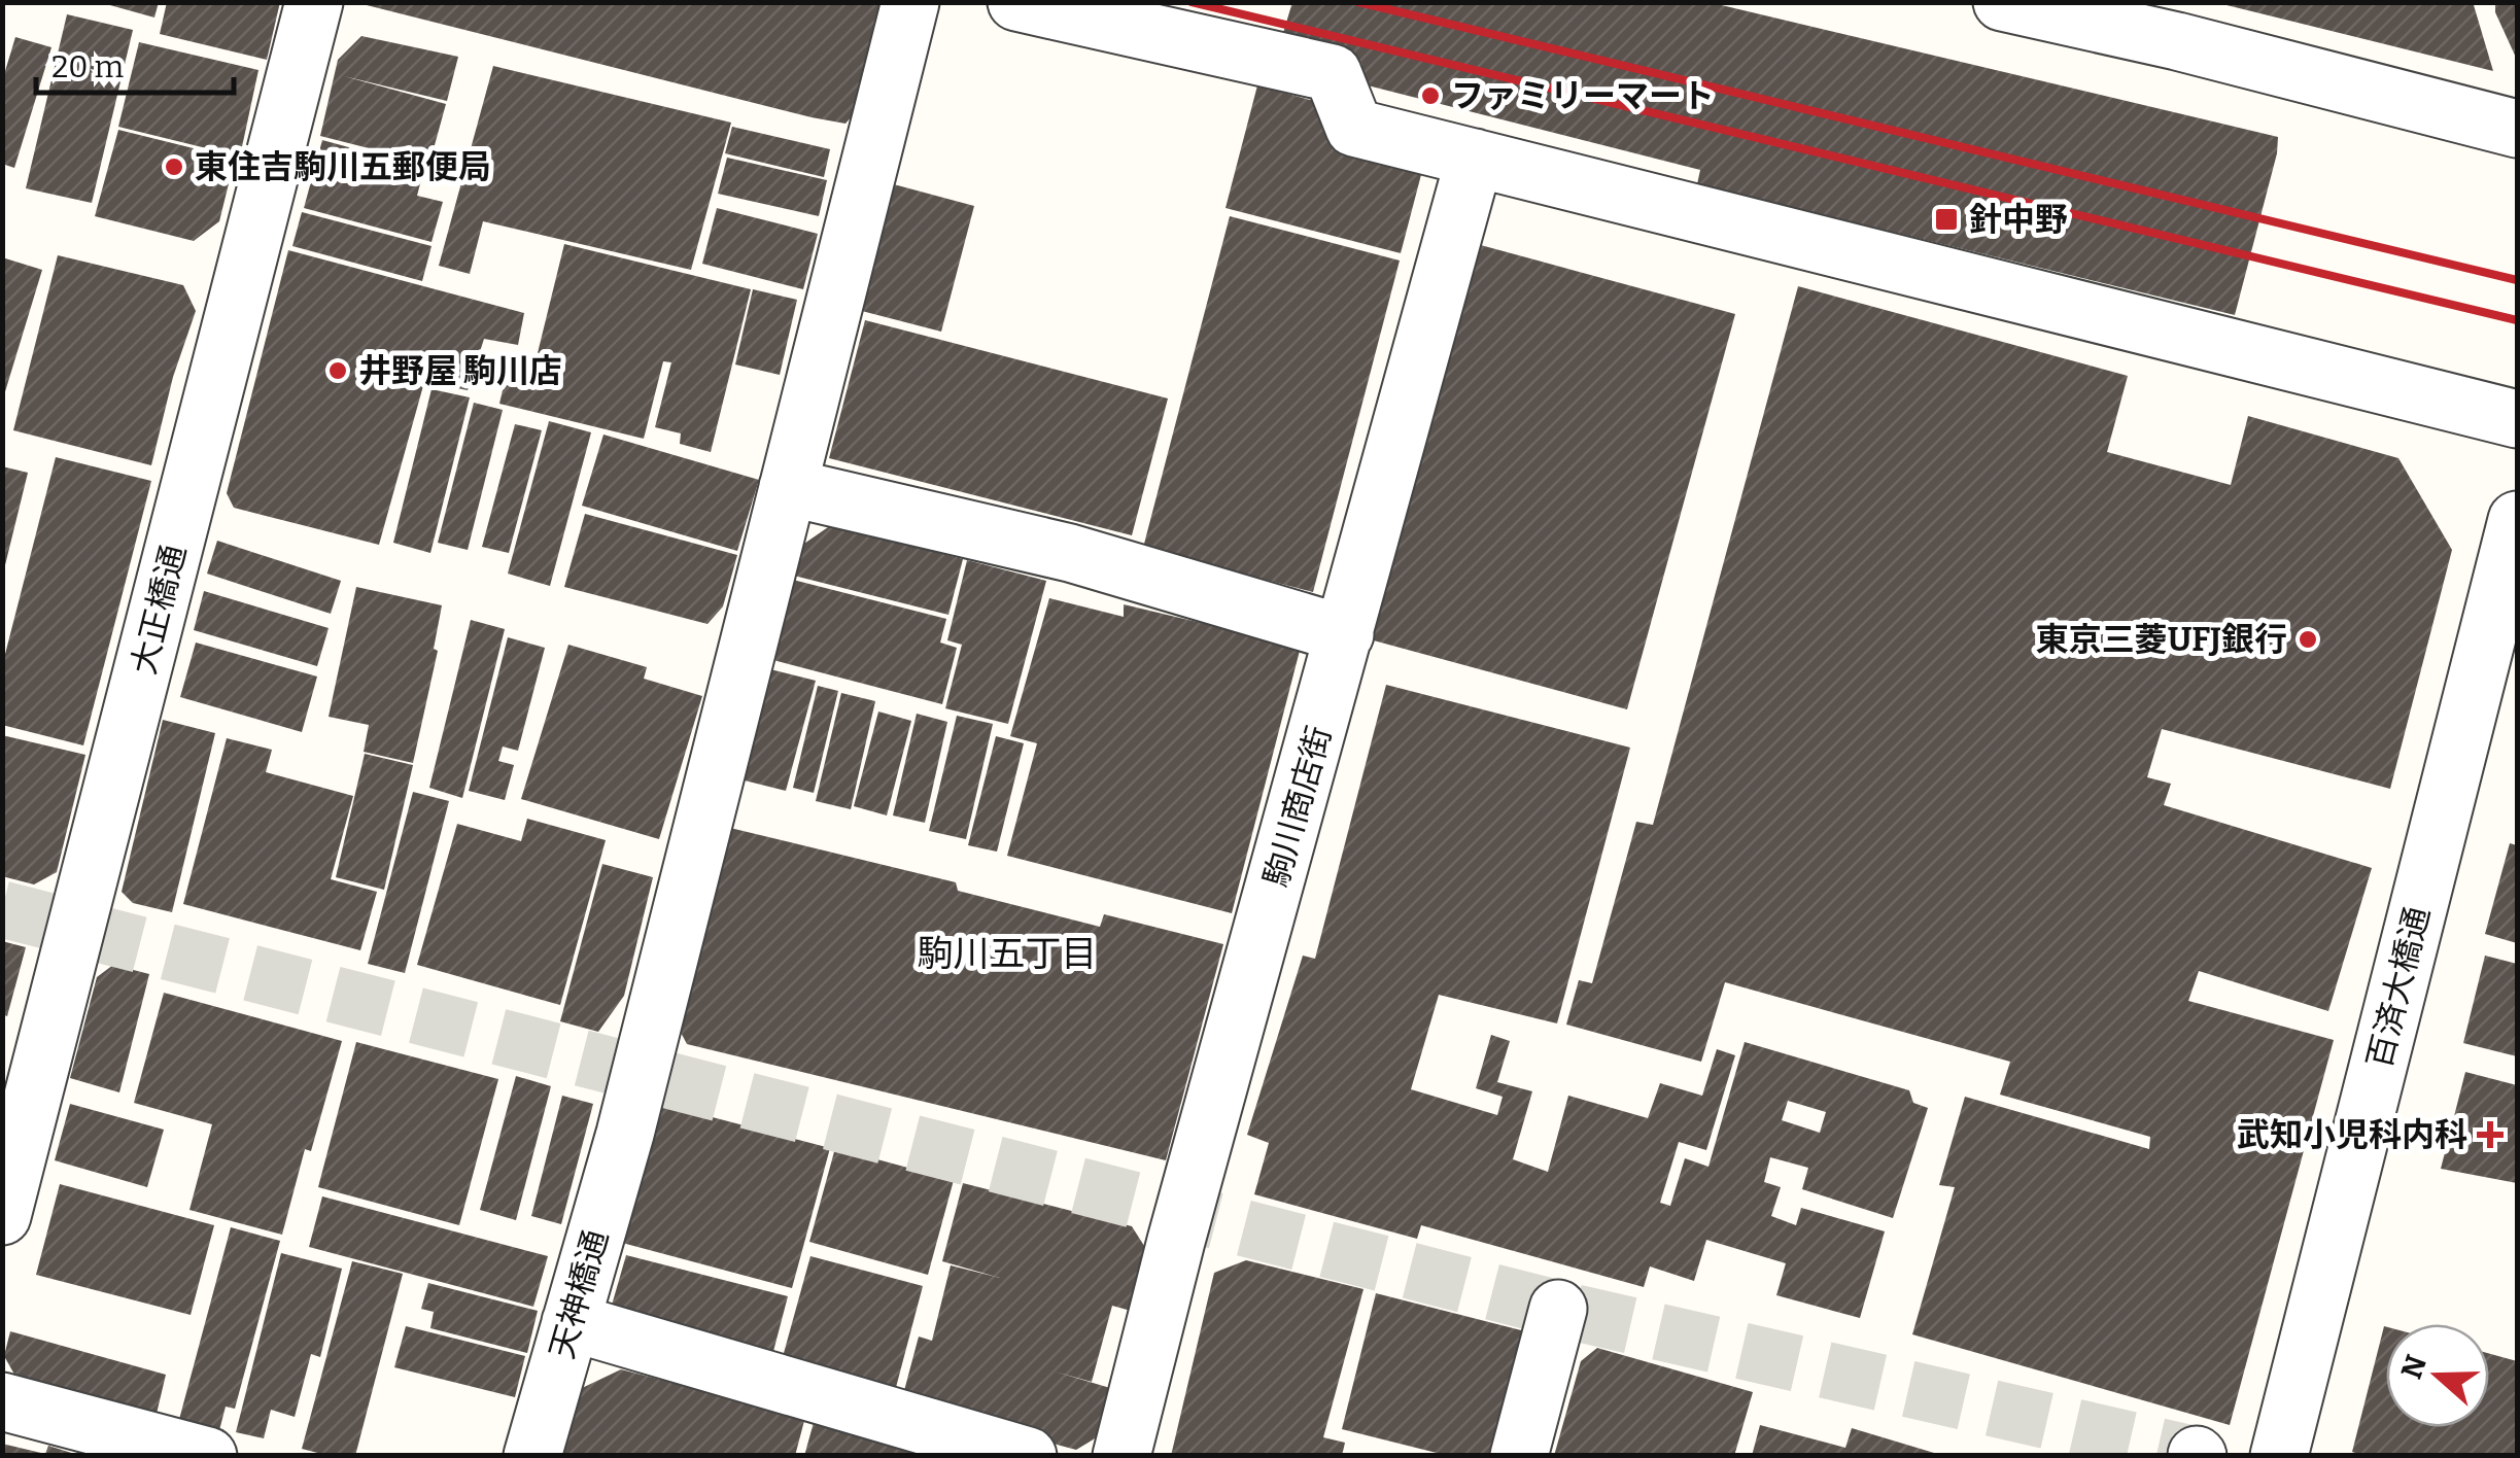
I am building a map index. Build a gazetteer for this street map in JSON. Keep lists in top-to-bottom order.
{
  "streets": {
    "street": [
      "大正橋通",
      "駒川商店街",
      "百済大橋通",
      "天神橋通"
    ]
  },
  "districts": ["駒川五丁目"],
  "places": {
    "other": [
      "ファミリーマート",
      "東住吉駒川五郵便局",
      "井野屋 駒川店",
      "東京三菱UFJ銀行"
    ],
    "transit": ["針中野"],
    "health": ["武知小児科内科"]
  },
  "scale_bar": "20 m",
  "north": "left"
}
